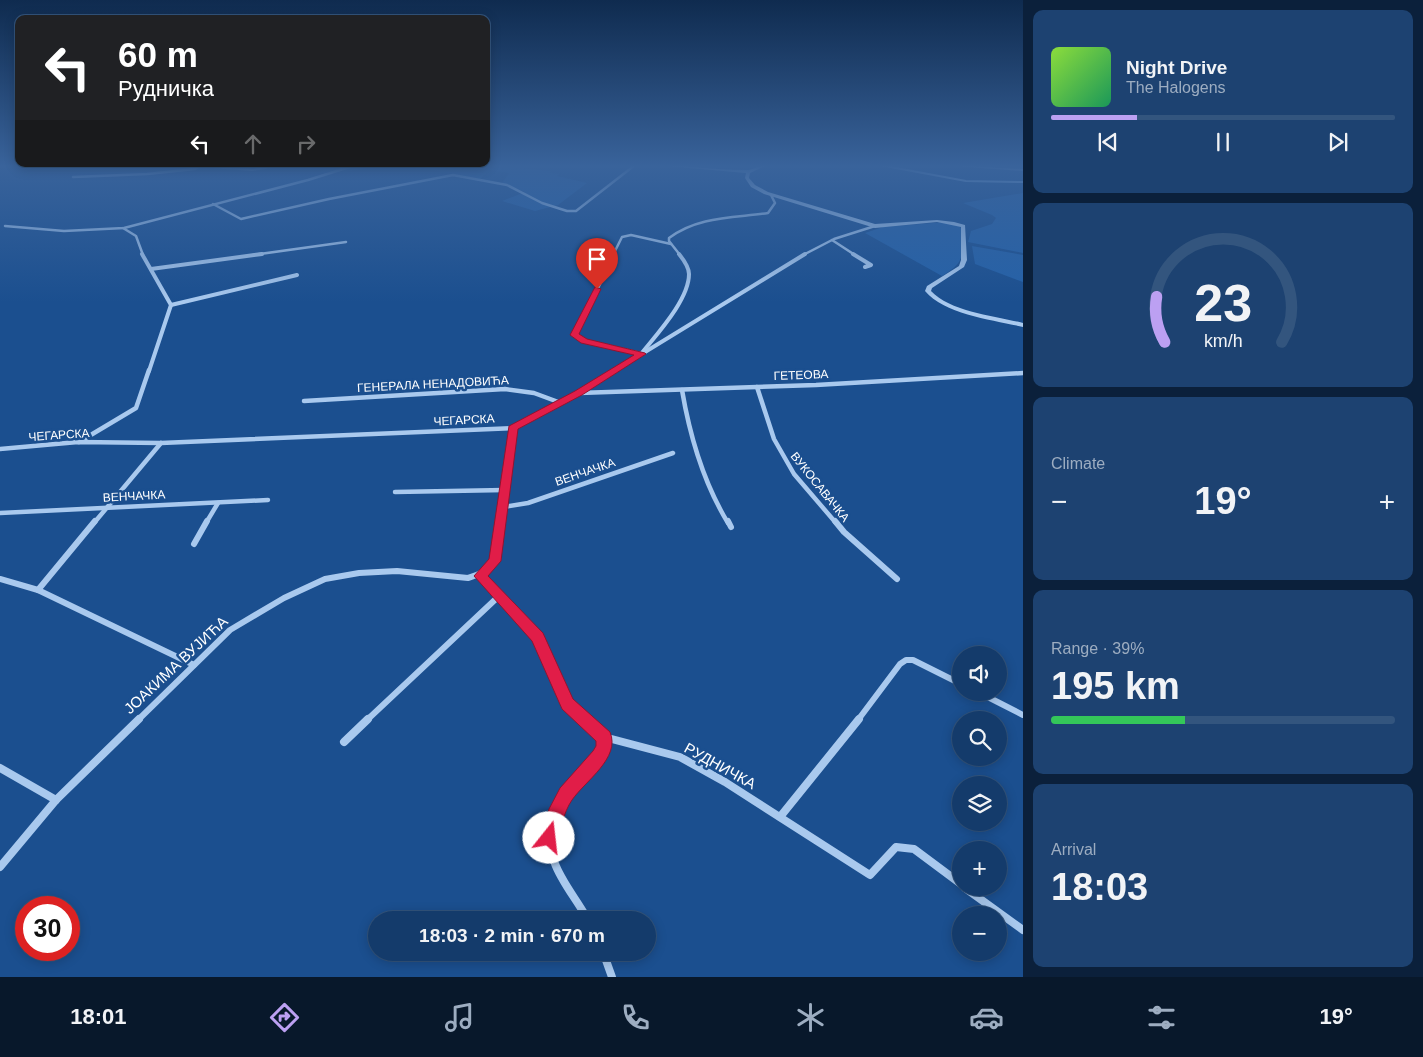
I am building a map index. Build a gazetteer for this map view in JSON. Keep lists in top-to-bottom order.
{
  "streets": {
    "street": [
      "ГЕТЕОВА",
      "ГЕНЕРАЛА НЕНАДОВИЋА",
      "ЧЕГАРСКА",
      "ВЕНЧАЧКА",
      "ВУКОСАВАЧКА",
      "ЈОАКИМА ВУЈИЋА",
      "РУДНИЧКА"
    ]
  },
  "crossings": [
    ["ГЕТЕОВА", "ЧЕГАРСКА"],
    ["ГЕТЕОВА", "ВУКОСАВАЧКА"],
    ["ГЕНЕРАЛА НЕНАДОВИЋА", "ЧЕГАРСКА"],
    ["ЈОАКИМА ВУЈИЋА", "РУДНИЧКА"]
  ],
  "page": {
    "turn": ["60 m", "Рудничка"],
    "song": ["Night Drive", "The Halogens"],
    "tile": [
      "Climate",
      ["Range · 39%", "195 km"],
      ["Arrival", "18:03"]
    ],
    "heat": ["−", "19°", "+"],
    "map_buttons": ["+", "−"],
    "limit": "30",
    "trip": "18:03 · 2 min · 670 m",
    "tabs": ["18:01", "19°"],
    "gauge": ["23", "km/h"]
  }
}
